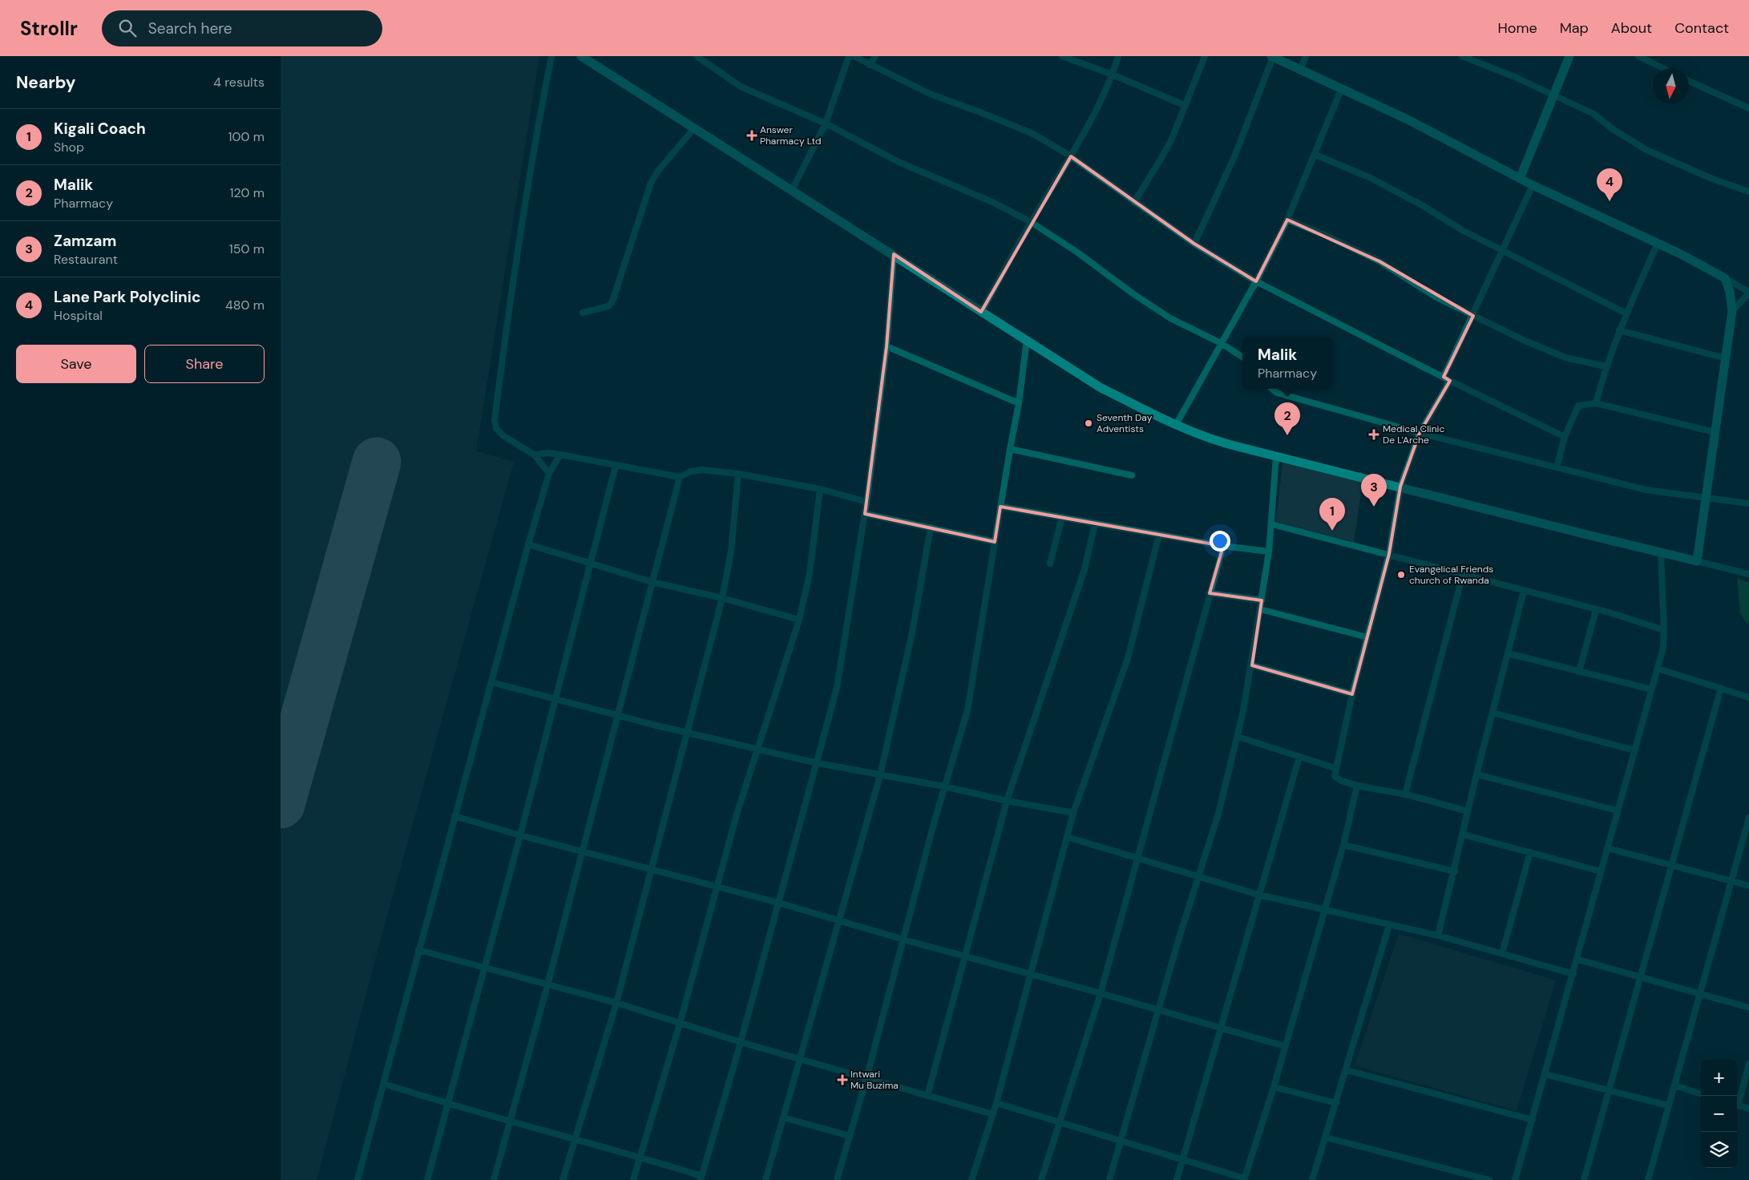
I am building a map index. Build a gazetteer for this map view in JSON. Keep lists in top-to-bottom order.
{
  "places": {
    "health": ["Answer Pharmacy Ltd", "Medical Clinic De L'Arche", "Intwari Mu Buzima"],
    "other": ["Seventh Day Adventists", "Evangelical Friends church of Rwanda"]
  },
  "north": "bottom",
  "page": {
    "header": "Strollr",
    "search": "Search here",
    "nav": [
      "Home",
      "Map",
      "About",
      "Contact"
    ],
    "heading": ["Nearby", "4 results"],
    "list": [
      {
        "mark": "1",
        "name": "Kigali Coach",
        "note": "Shop",
        "value": "100 m"
      },
      {
        "mark": "2",
        "name": "Malik",
        "note": "Pharmacy",
        "value": "120 m"
      },
      {
        "mark": "3",
        "name": "Zamzam",
        "note": "Restaurant",
        "value": "150 m"
      },
      {
        "mark": "4",
        "name": "Lane Park Polyclinic",
        "note": "Hospital",
        "value": "480 m"
      }
    ],
    "pins": [
      "4",
      "2",
      "3",
      "1"
    ],
    "buttons": ["Save", "Share"],
    "popup": ["Malik", "Pharmacy"],
    "map_buttons": ["+", "−"]
  }
}
